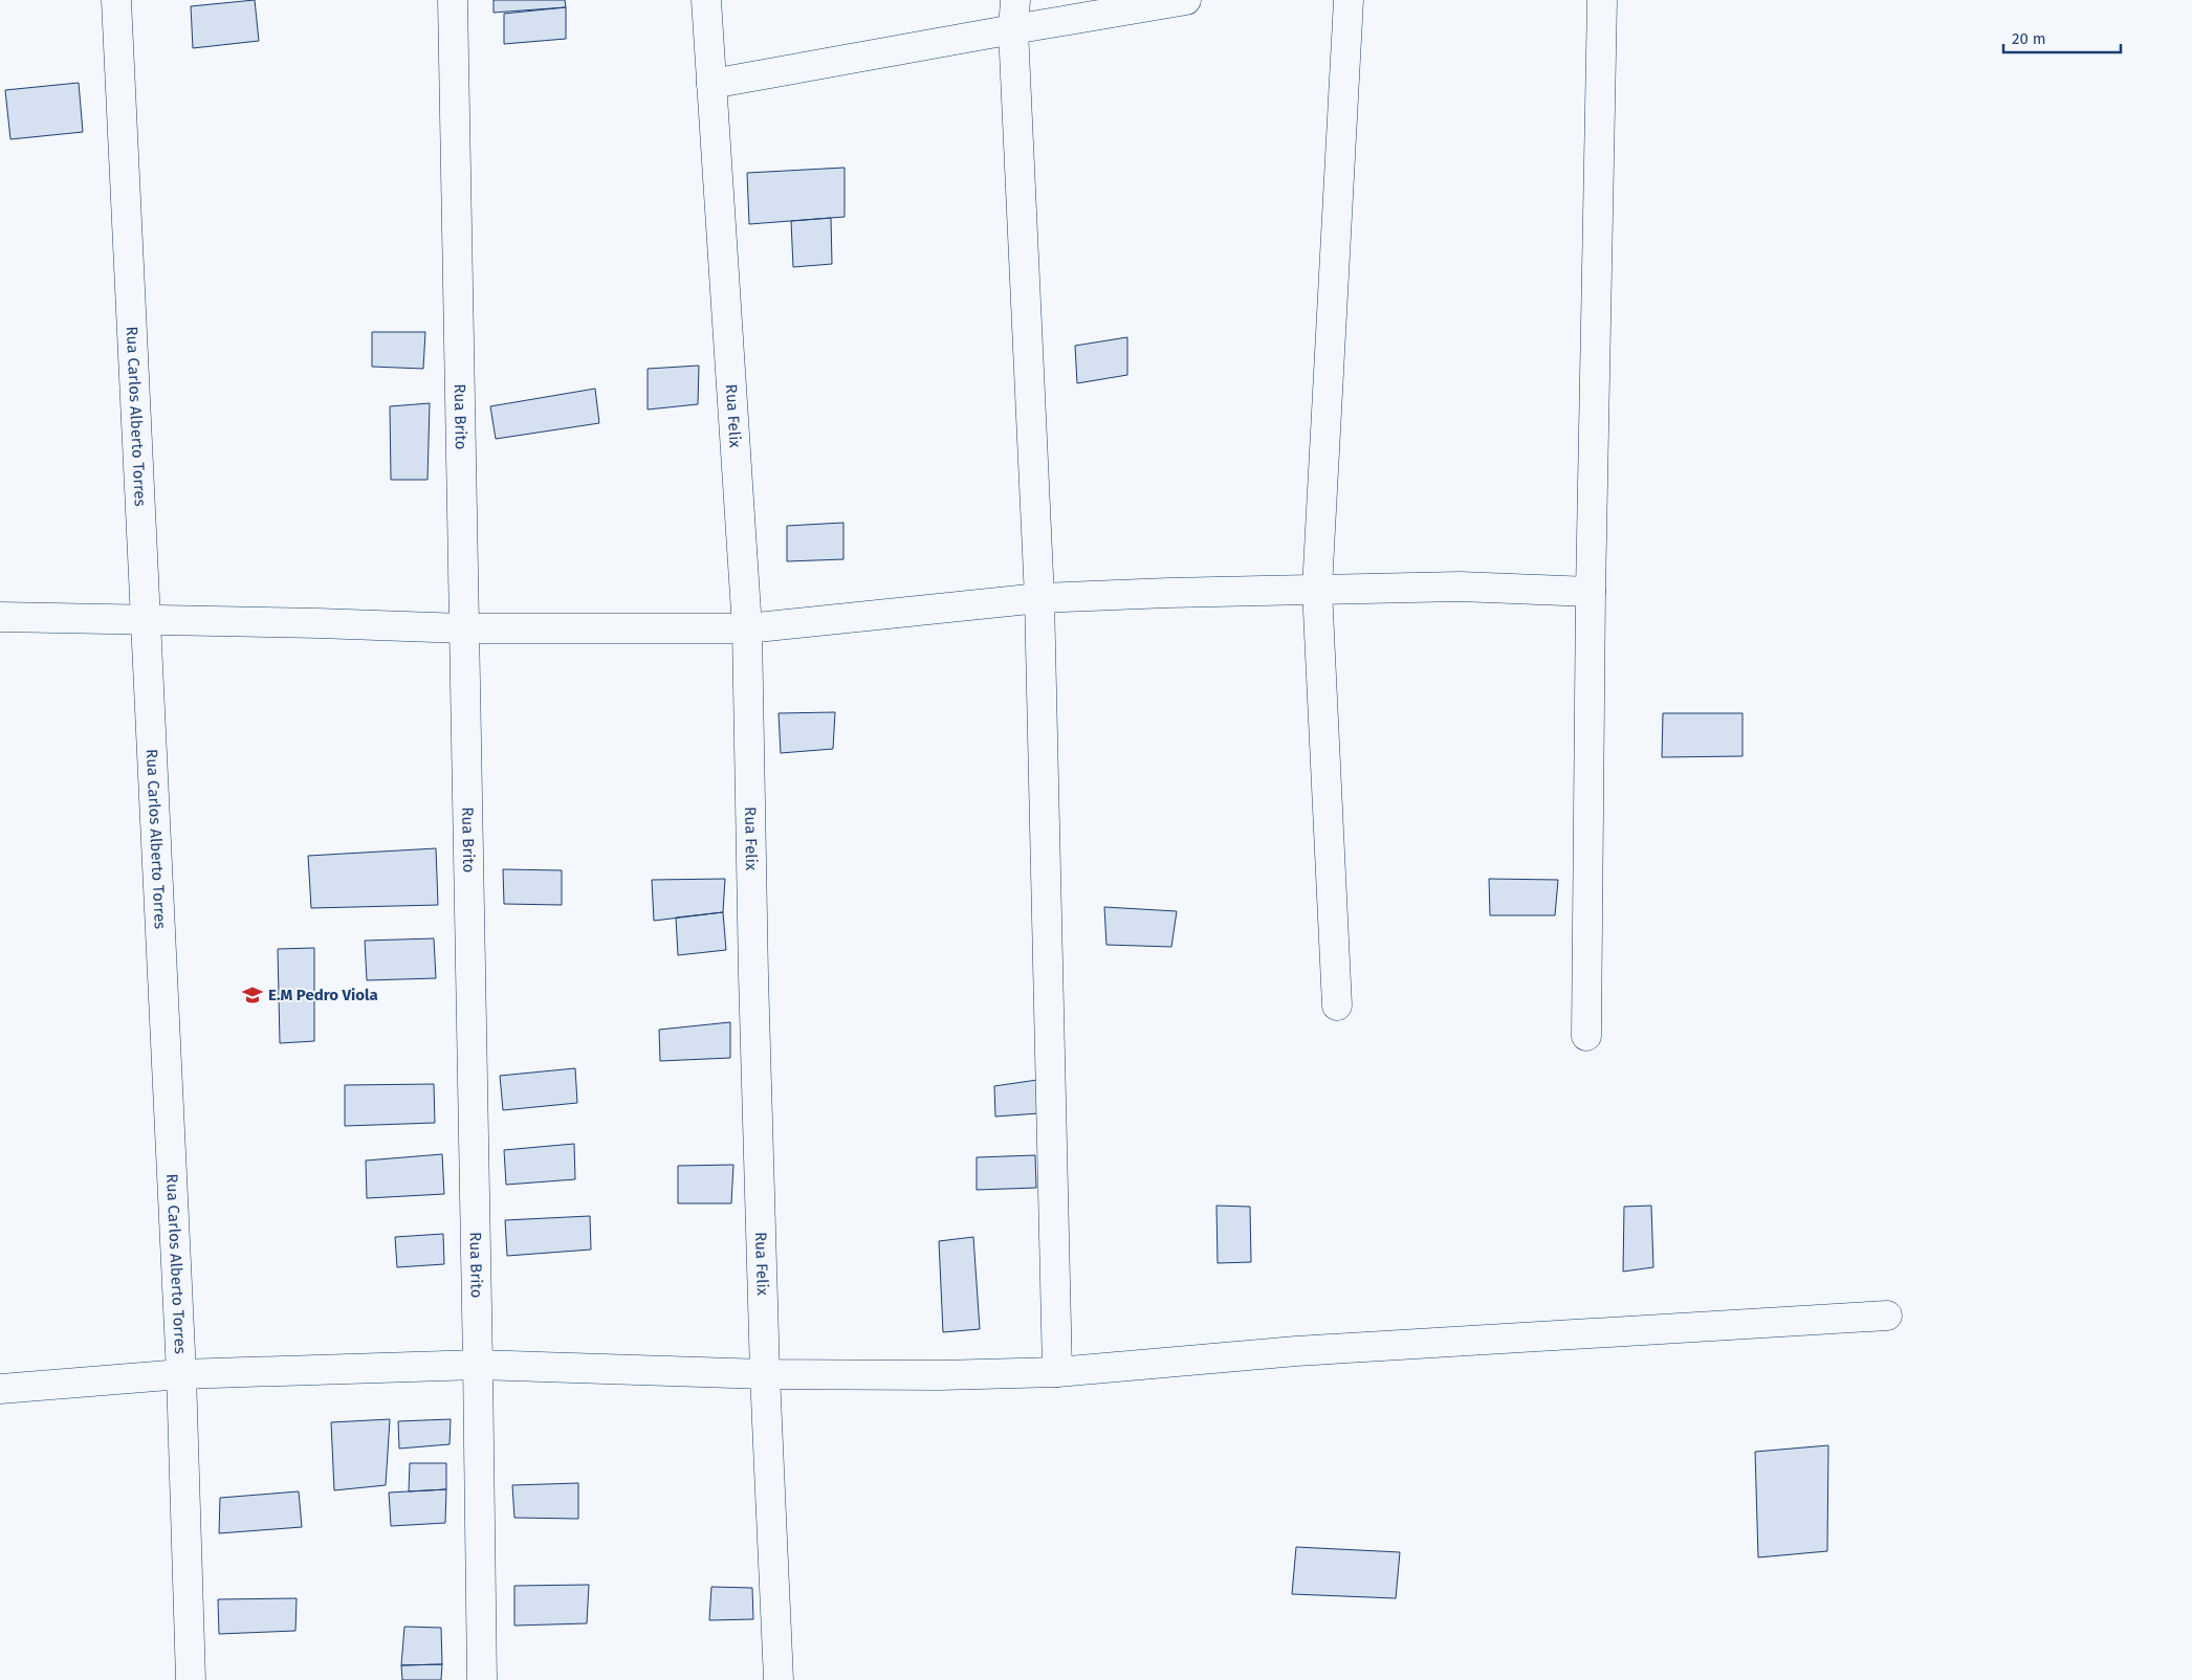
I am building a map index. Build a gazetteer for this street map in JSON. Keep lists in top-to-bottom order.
{
  "streets": {
    "street": ["Rua Carlos Alberto Torres", "Rua Brito", "Rua Felix"]
  },
  "places": {
    "school or university": ["E.M Pedro Viola"]
  },
  "scale_bar": "20 m"
}
